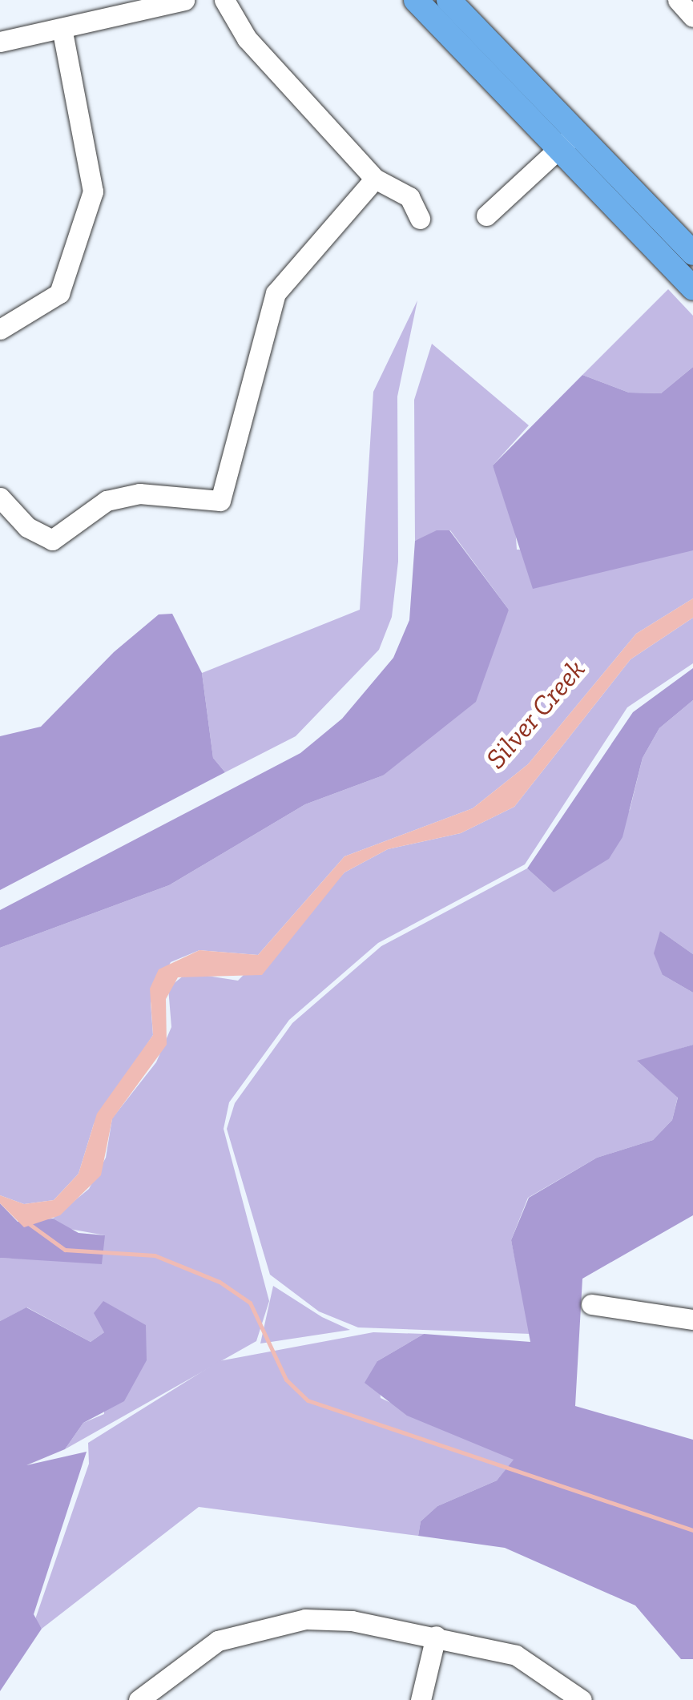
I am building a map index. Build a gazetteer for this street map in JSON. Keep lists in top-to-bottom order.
{
  "water": ["Silver Creek"]
}
